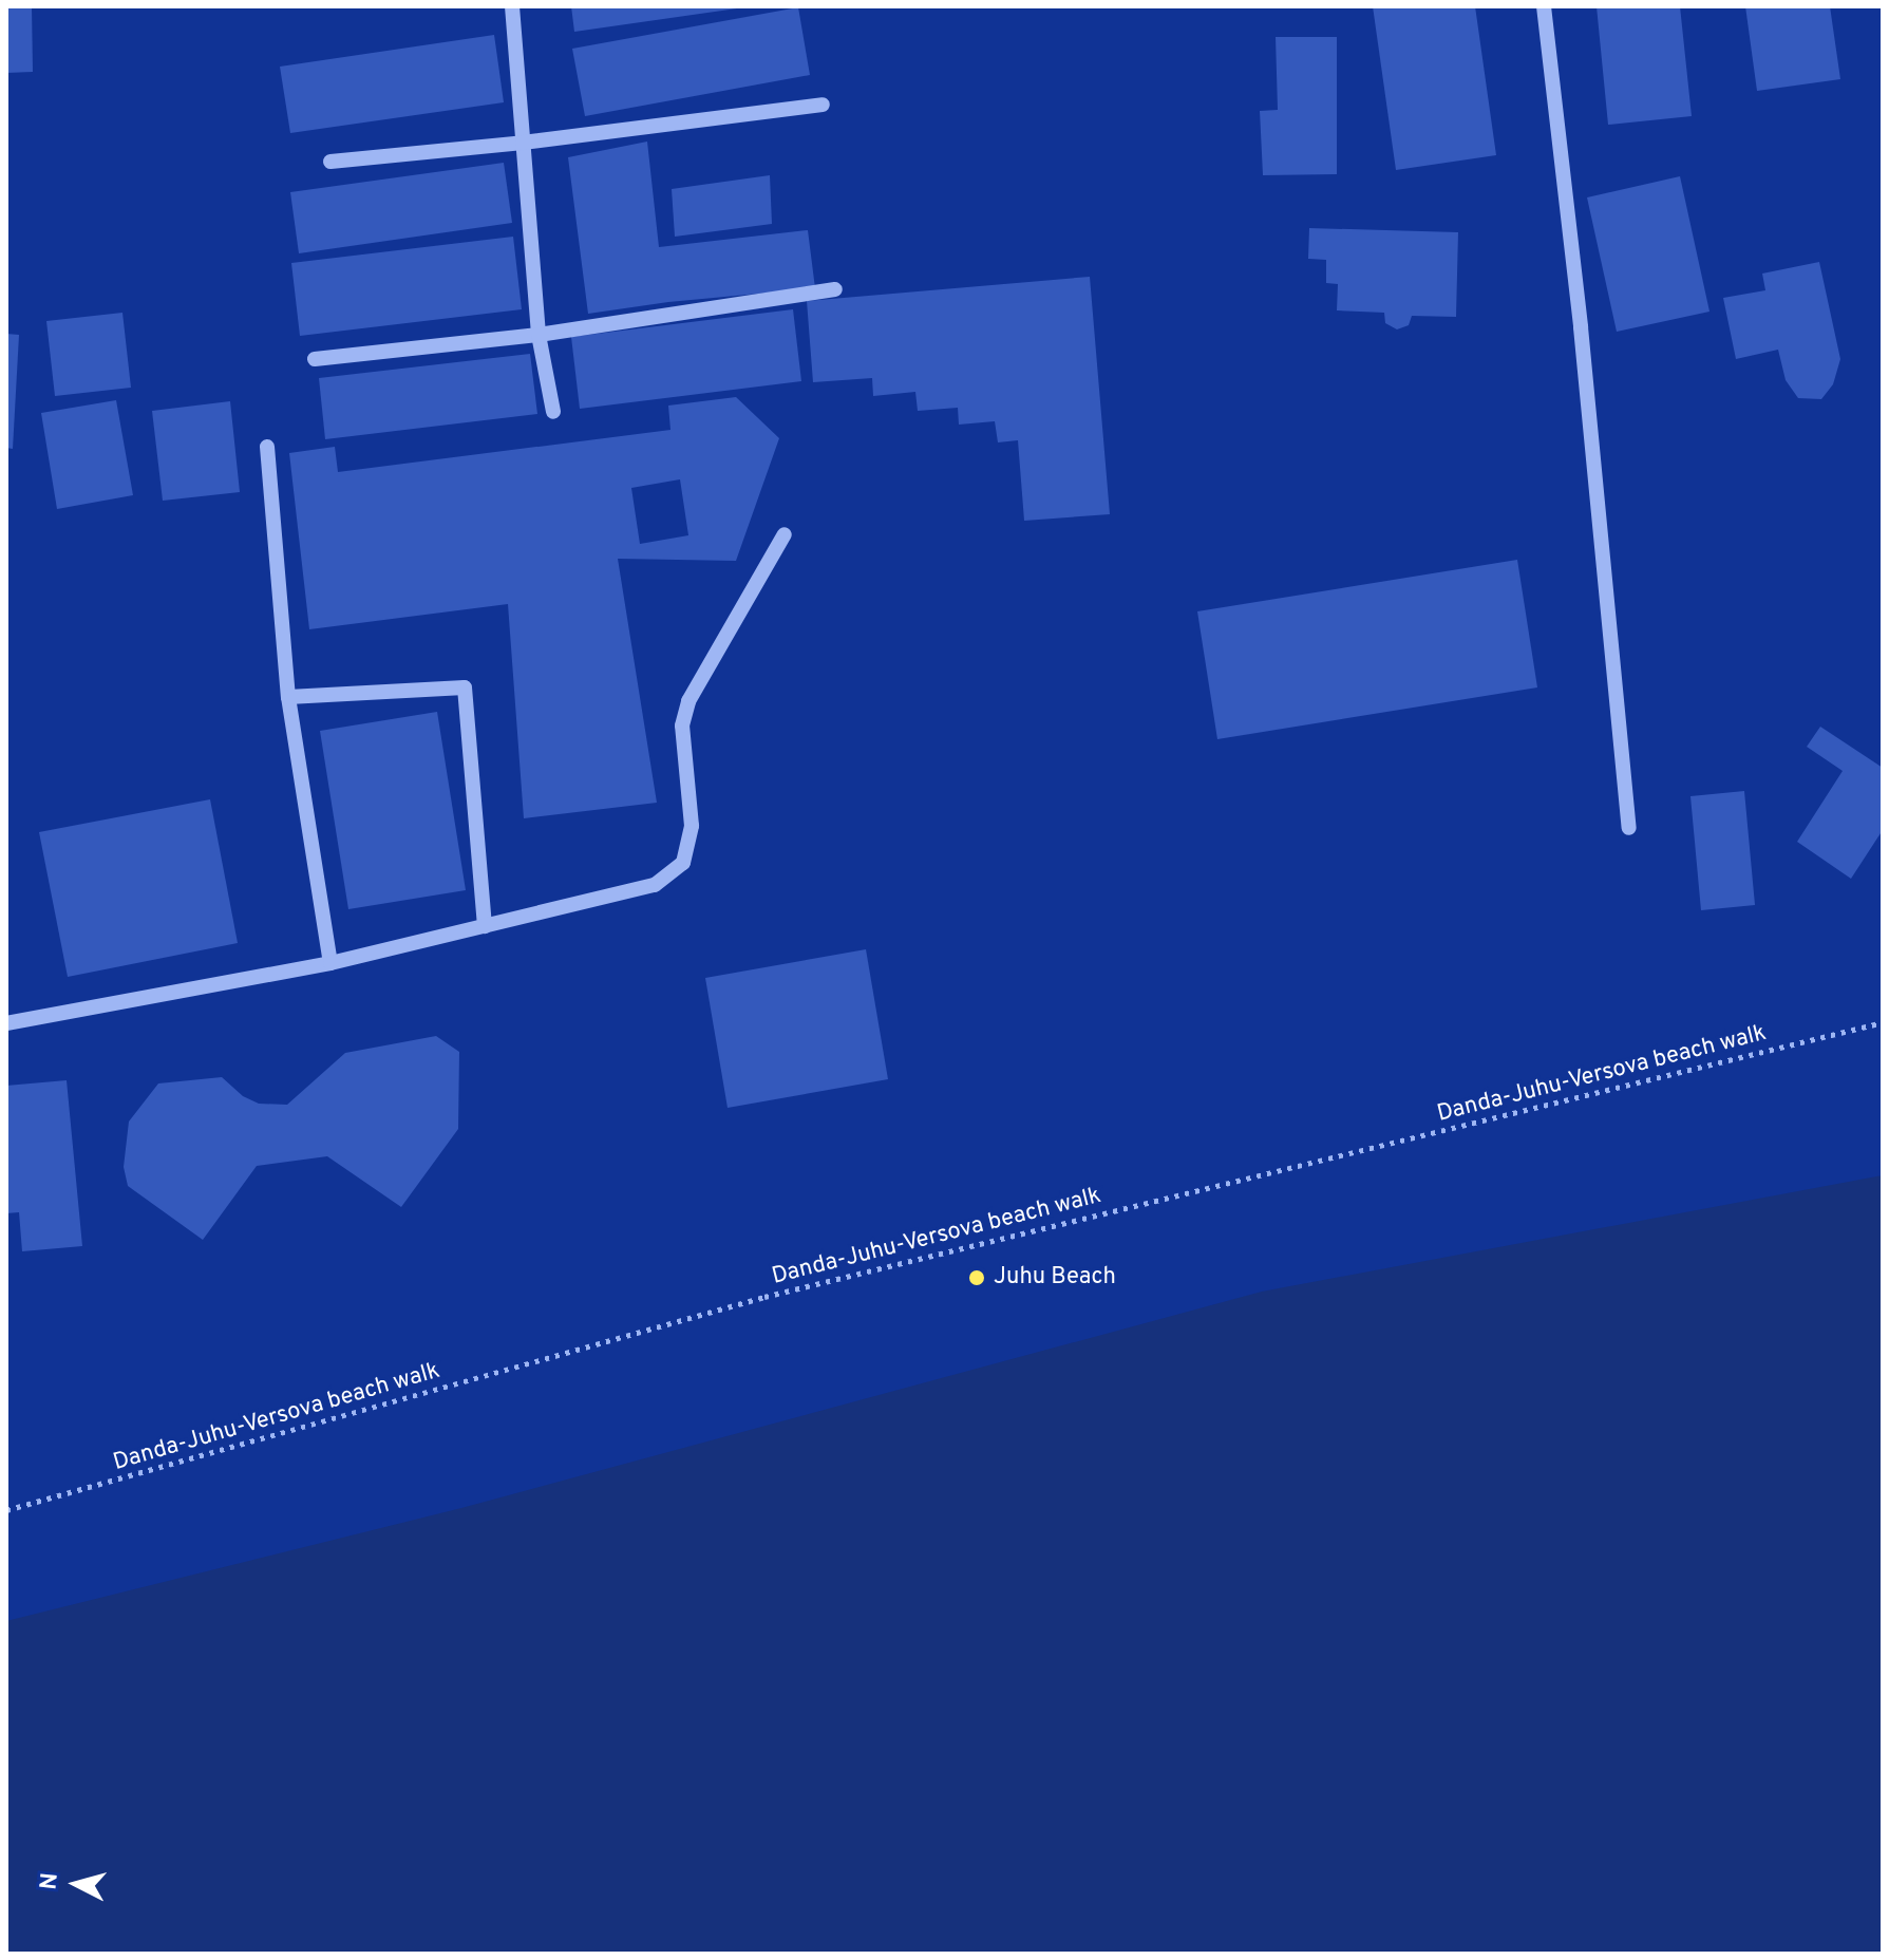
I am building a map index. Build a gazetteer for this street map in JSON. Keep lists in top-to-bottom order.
{
  "streets": {
    "path": ["Danda-Juhu-Versova beach walk"]
  },
  "places": ["Juhu Beach"],
  "north": "left"
}
